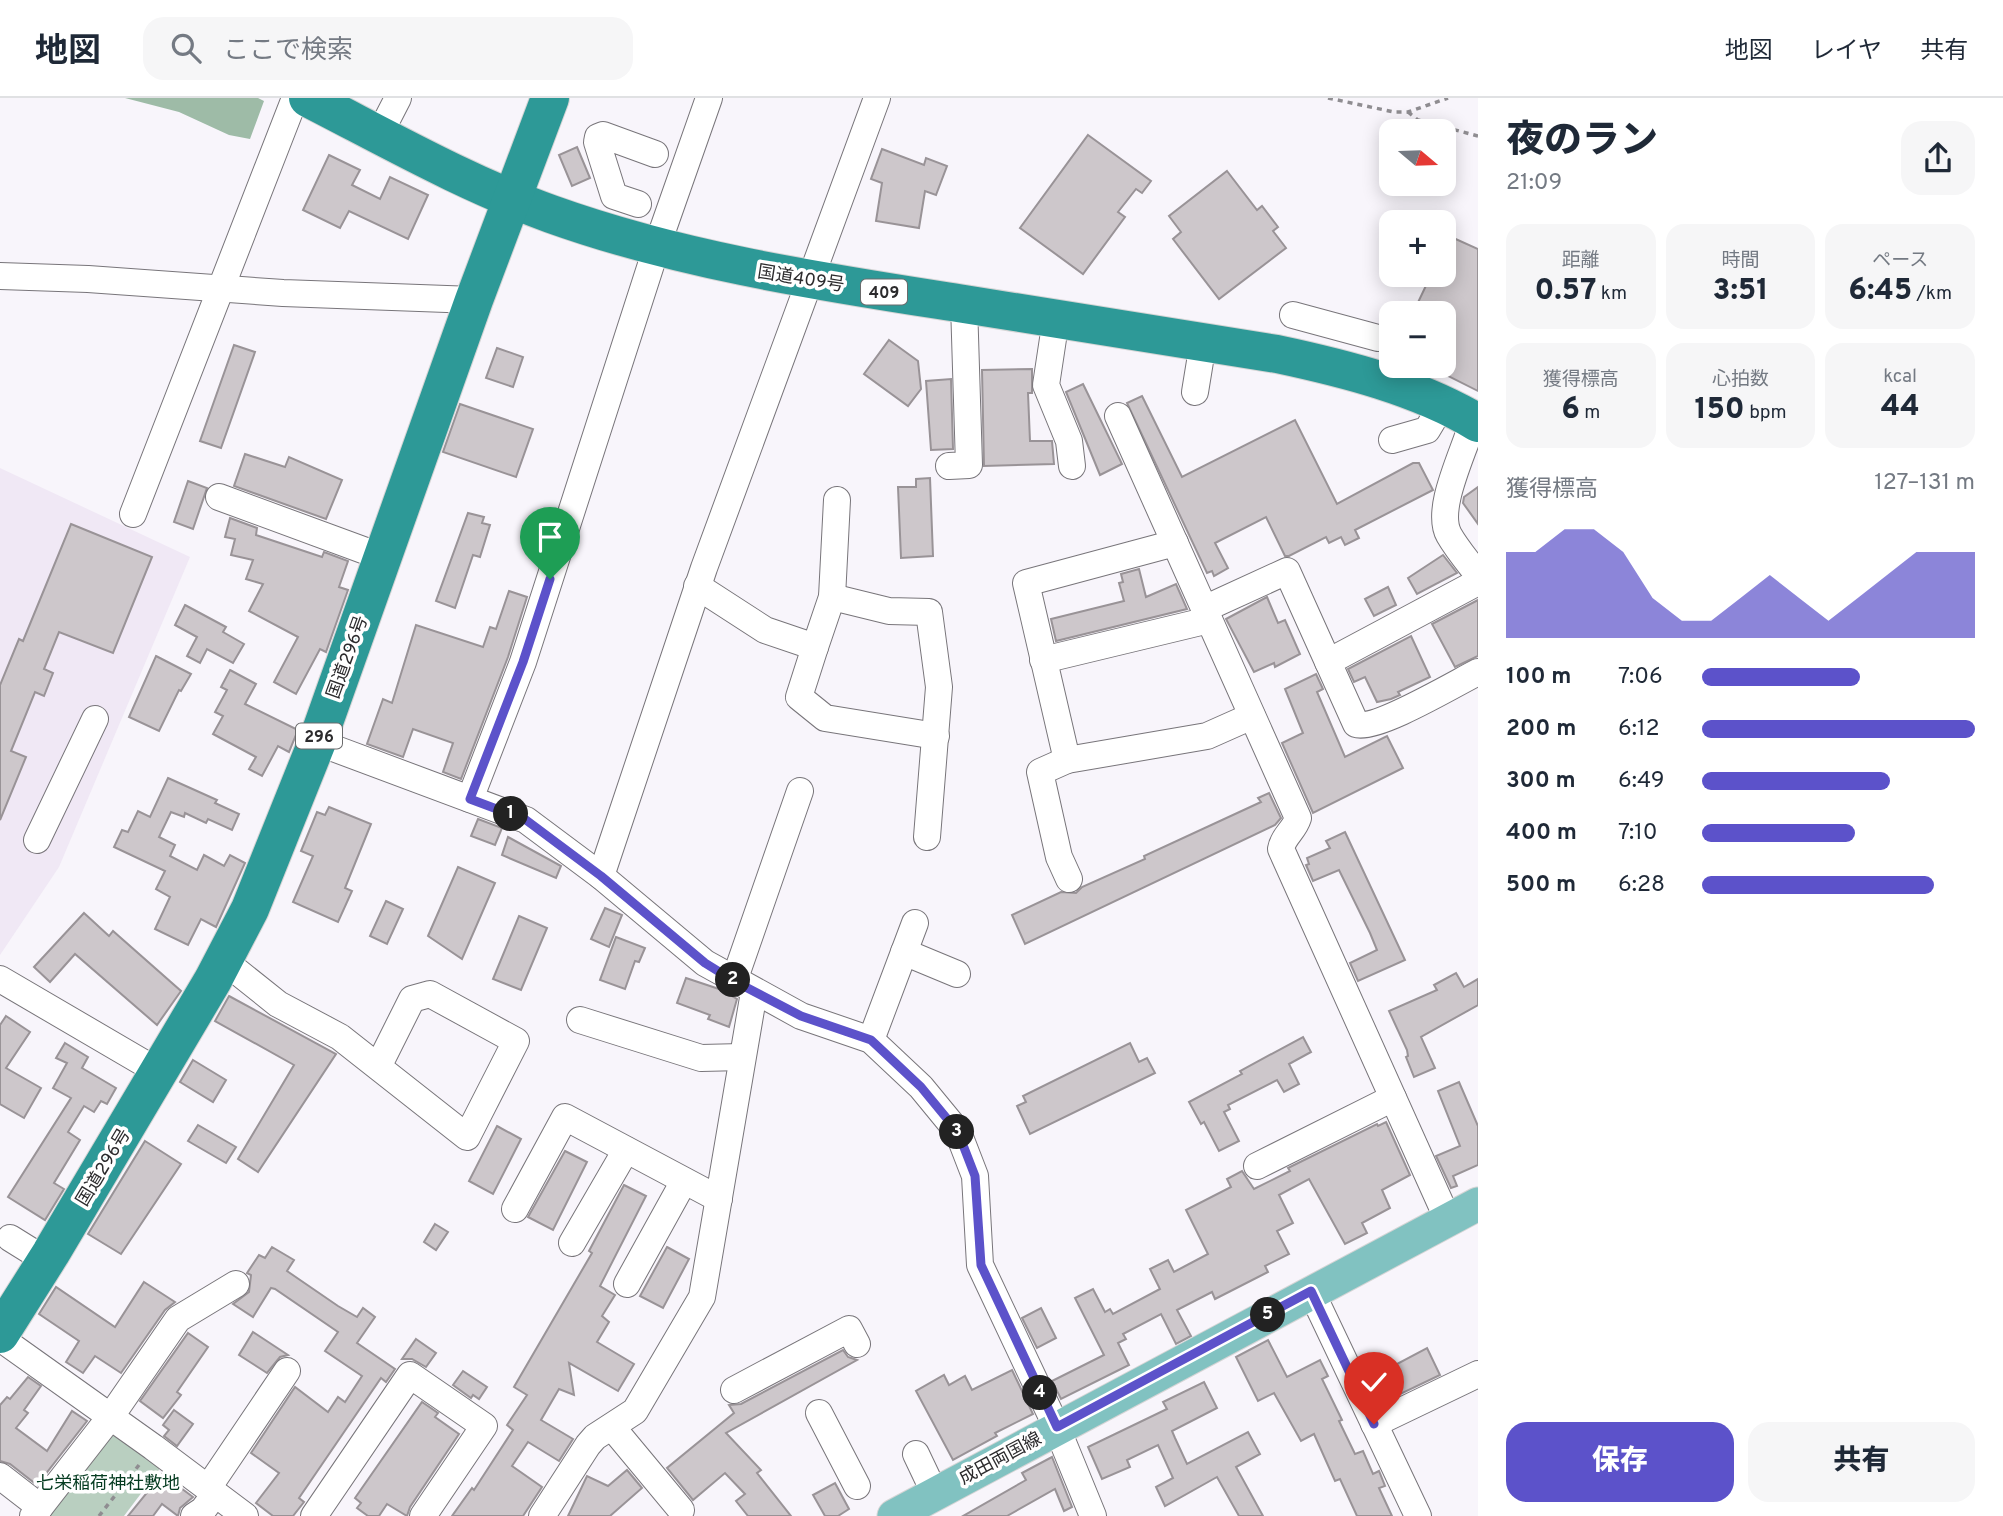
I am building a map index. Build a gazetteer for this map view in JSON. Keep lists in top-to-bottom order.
{
  "streets": {
    "highway": [
      "国道409号",
      "409",
      "国道296号",
      "296"
    ],
    "main road": ["成田両国線"]
  },
  "crossings": [
    ["国道409号", "国道296号"]
  ],
  "parks": ["七栄稲荷神社敷地"],
  "north": "right",
  "page": {
    "header": "地図",
    "search": "ここで検索",
    "nav": ["地図", "レイヤ", "共有"],
    "heading": ["夜のラン", "21:09"],
    "map_buttons": ["+", "−"],
    "stats": [
      ["距離", "0.57 km"],
      ["時間", "3:51"],
      ["ペース", "6:45 /km"],
      ["獲得標高", "6 m"],
      ["心拍数", "150 bpm"],
      ["kcal", "44"]
    ],
    "chart": ["獲得標高", "127–131 m"],
    "list": [
      {
        "name": "100 m",
        "note": "7:06"
      },
      {
        "name": "200 m",
        "note": "6:12"
      },
      {
        "name": "300 m",
        "note": "6:49"
      },
      {
        "name": "400 m",
        "note": "7:10"
      },
      {
        "name": "500 m",
        "note": "6:28"
      }
    ],
    "pins": [
      "1",
      "2",
      "3",
      "5",
      "4"
    ],
    "buttons": ["保存", "共有"]
  }
}
